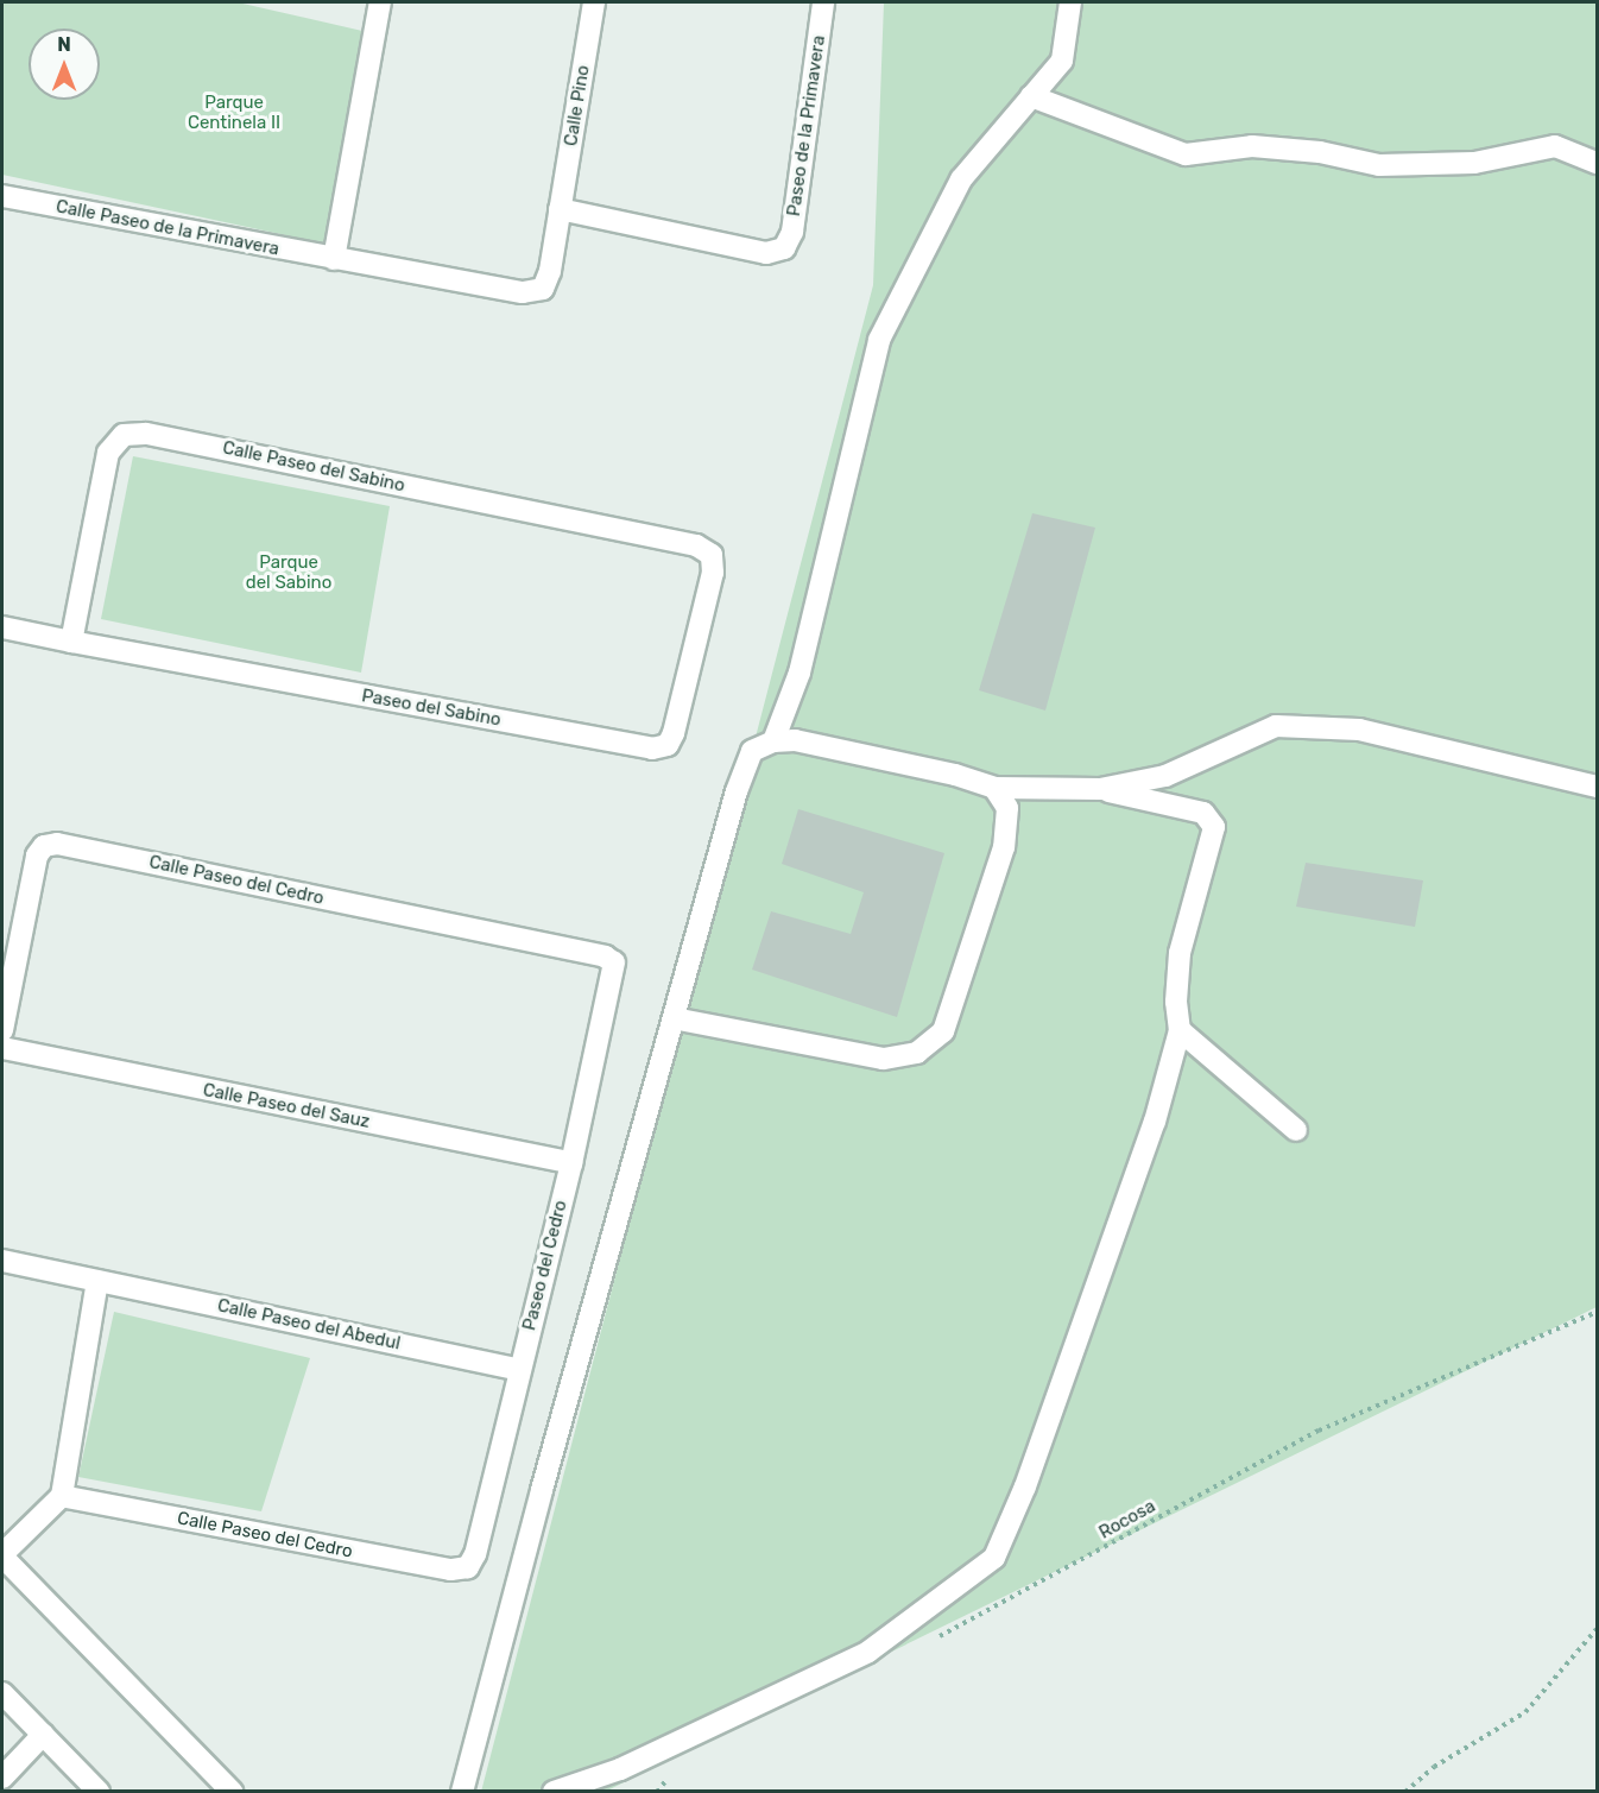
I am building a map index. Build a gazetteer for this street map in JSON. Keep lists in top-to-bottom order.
{
  "streets": {
    "street": [
      "Calle Pino",
      "Paseo de la Primavera",
      "Calle Paseo de la Primavera",
      "Calle Paseo del Sabino",
      "Paseo del Sabino",
      "Calle Paseo del Cedro",
      "Calle Paseo del Sauz",
      "Paseo del Cedro",
      "Calle Paseo del Abedul"
    ],
    "path": ["Rocosa"]
  },
  "crossings": [
    ["Calle Pino", "Paseo de la Primavera"],
    ["Calle Pino", "Calle Paseo de la Primavera"],
    ["Paseo de la Primavera", "Calle Paseo de la Primavera"],
    ["Calle Paseo del Sabino", "Paseo del Sabino"],
    ["Calle Paseo del Cedro", "Paseo del Cedro"],
    ["Calle Paseo del Sauz", "Paseo del Cedro"],
    ["Paseo del Cedro", "Calle Paseo del Abedul"]
  ],
  "parks": ["Parque Centinela II", "Parque del Sabino"],
  "north": "top"
}
